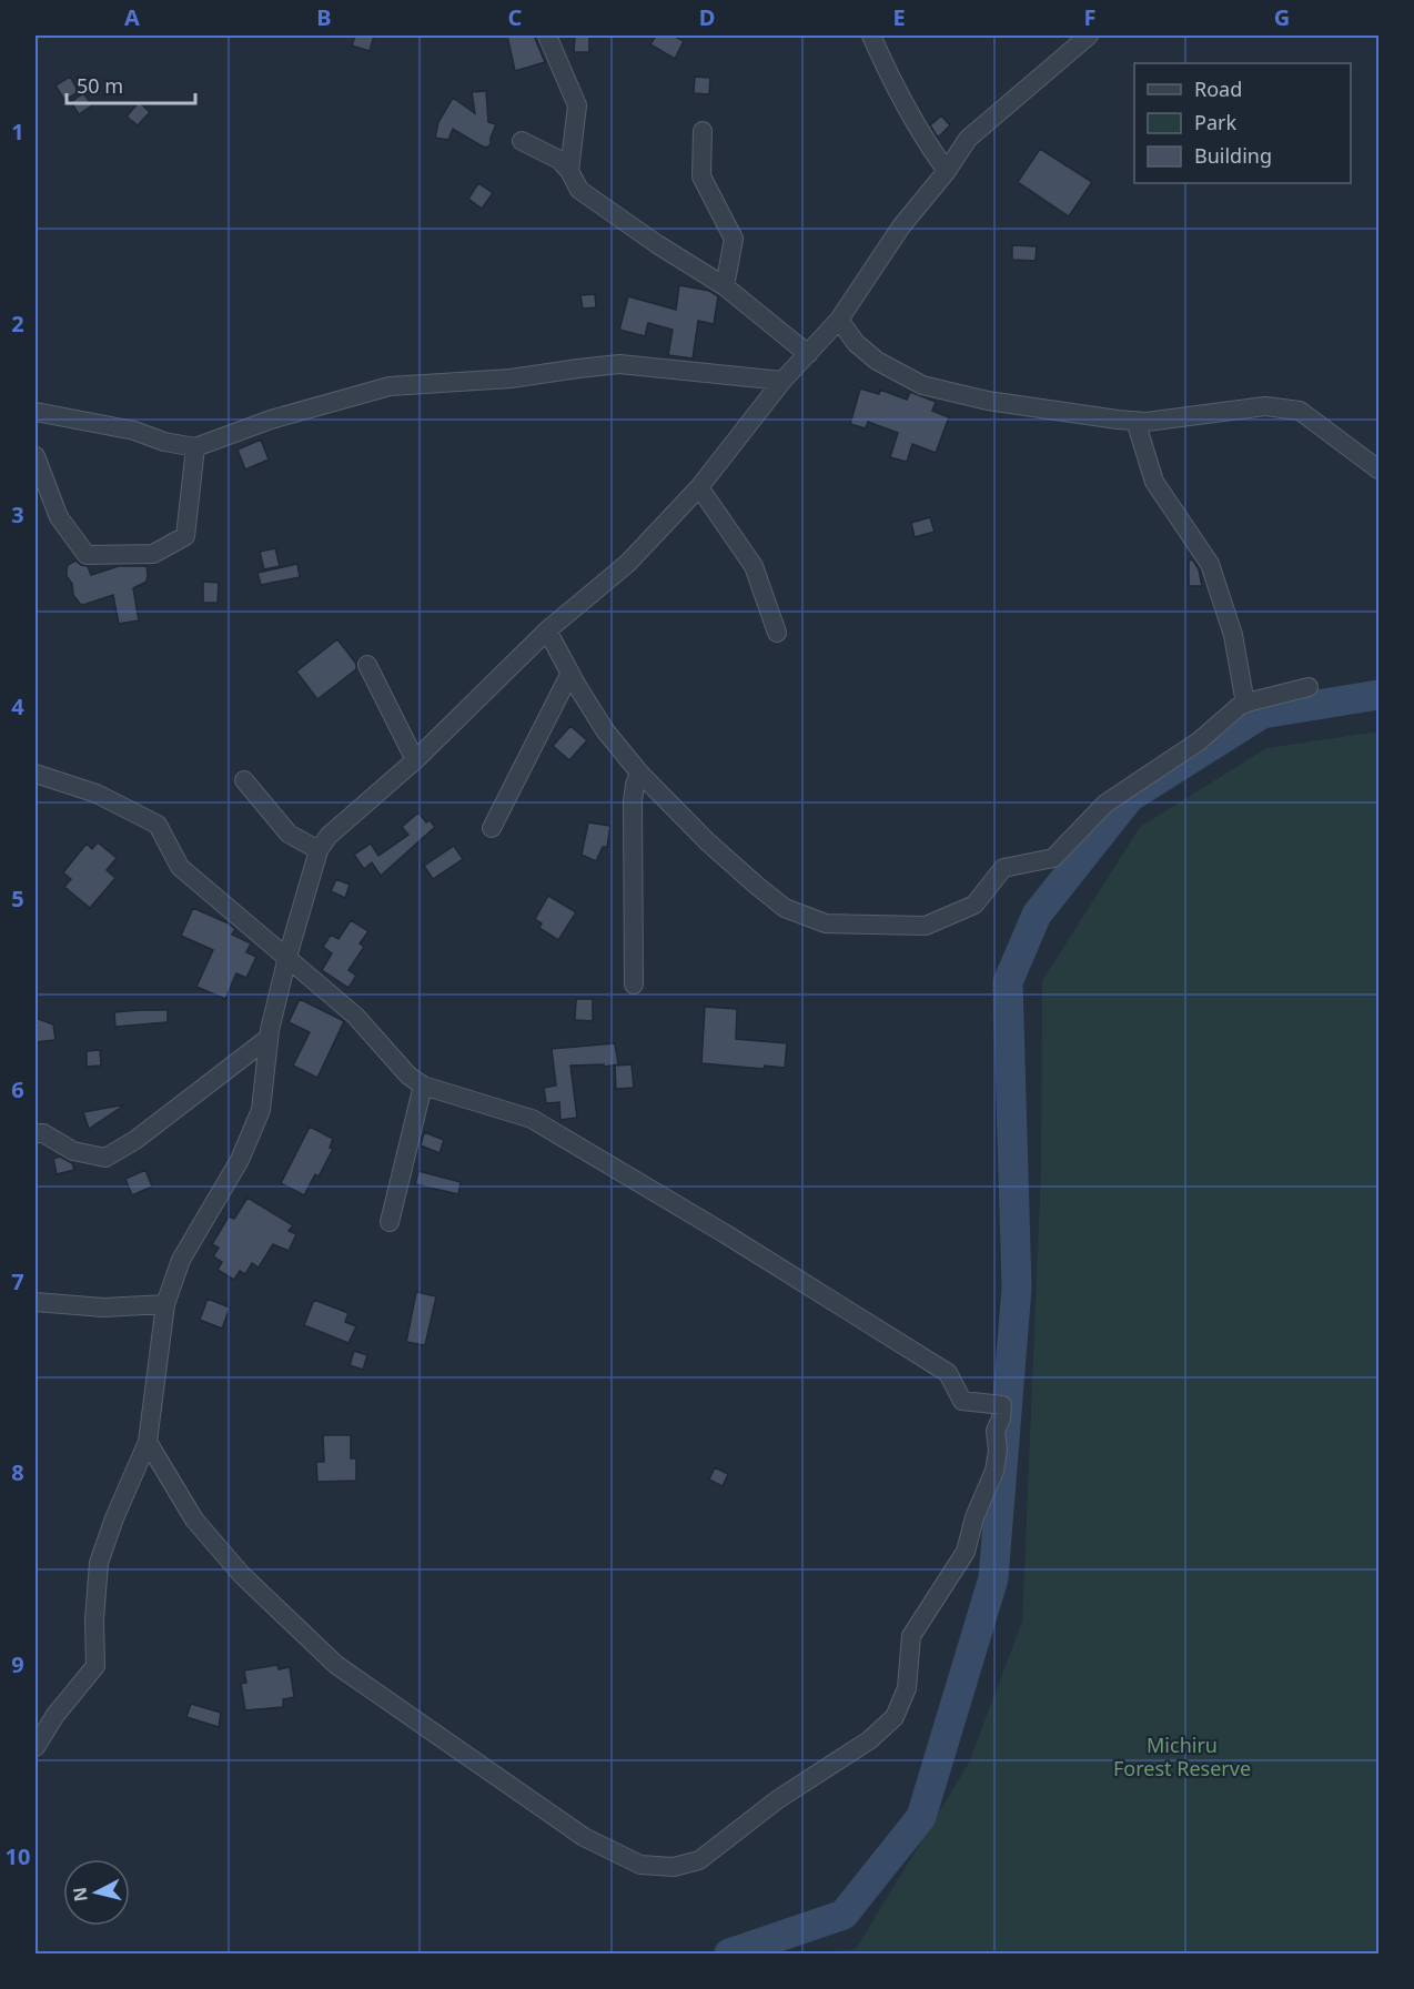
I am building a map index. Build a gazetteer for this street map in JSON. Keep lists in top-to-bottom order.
{
  "parks": ["Michiru Forest Reserve"],
  "legend": ["Road", "Park", "Building"],
  "scale_bar": "50 m",
  "north": "left",
  "grid": {
    "columns": [
      "A",
      "B",
      "C",
      "D",
      "E",
      "F",
      "G"
    ],
    "rows": [
      "1",
      "2",
      "3",
      "4",
      "5",
      "6",
      "7",
      "8",
      "9",
      "10"
    ]
  }
}
